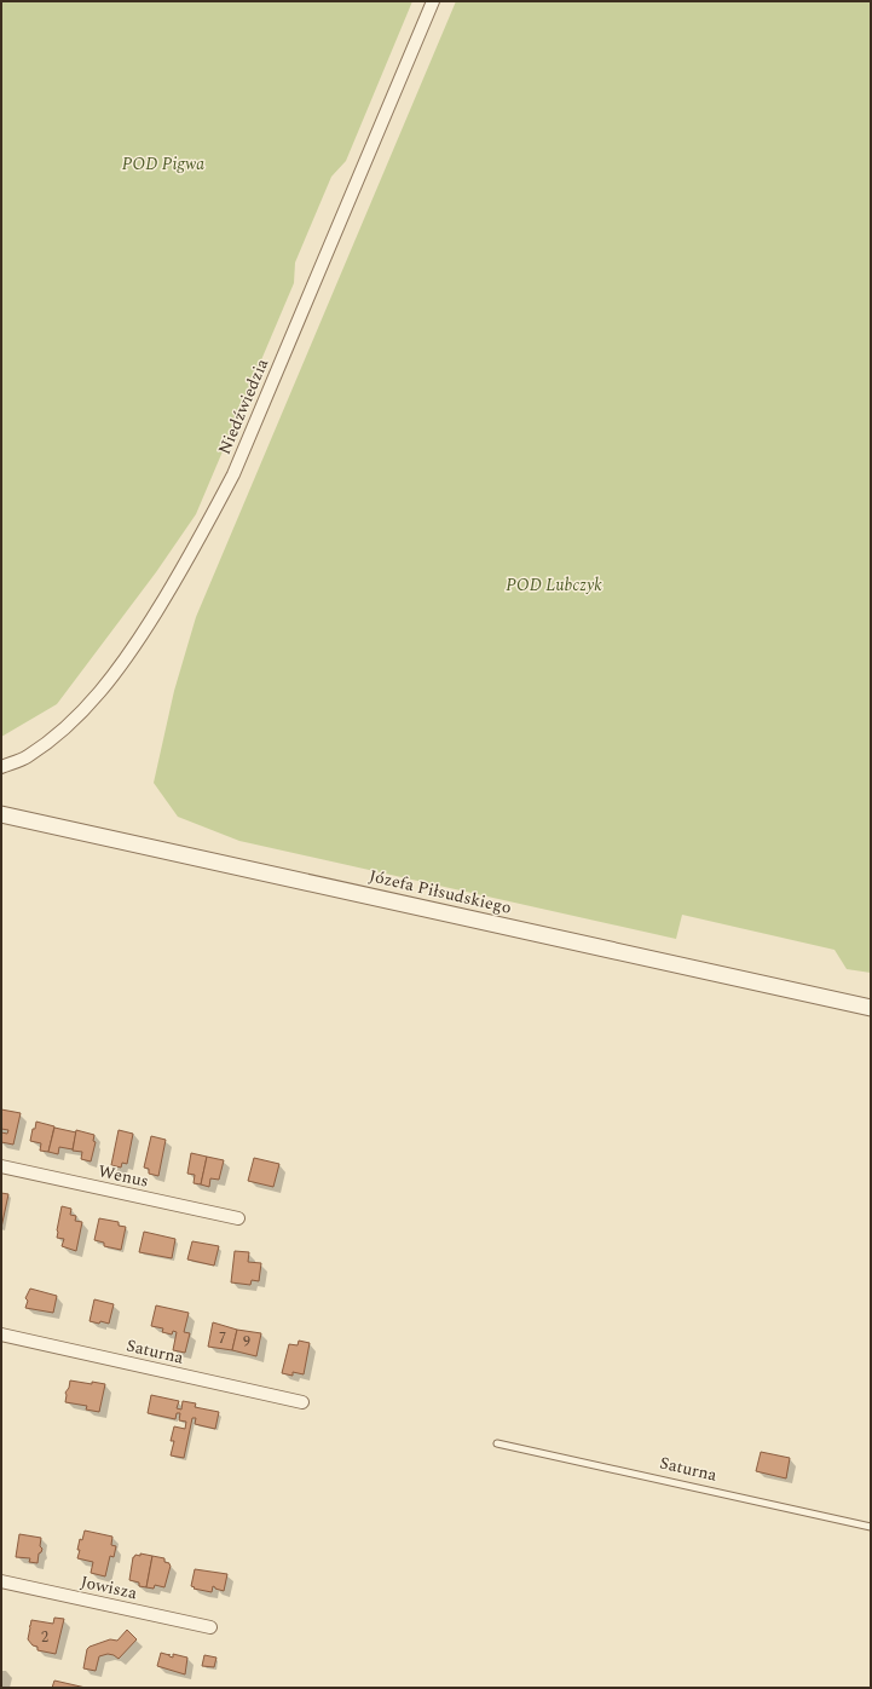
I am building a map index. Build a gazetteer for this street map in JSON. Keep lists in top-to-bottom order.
{
  "streets": {
    "street": [
      "Niedźwiedzia",
      "Józefa Piłsudskiego",
      "Wenus",
      "Saturna",
      "Jowisza"
    ]
  },
  "parks": ["POD Pigwa", "POD Lubczyk"],
  "house_numbers": ["7", "9", "2"]
}
